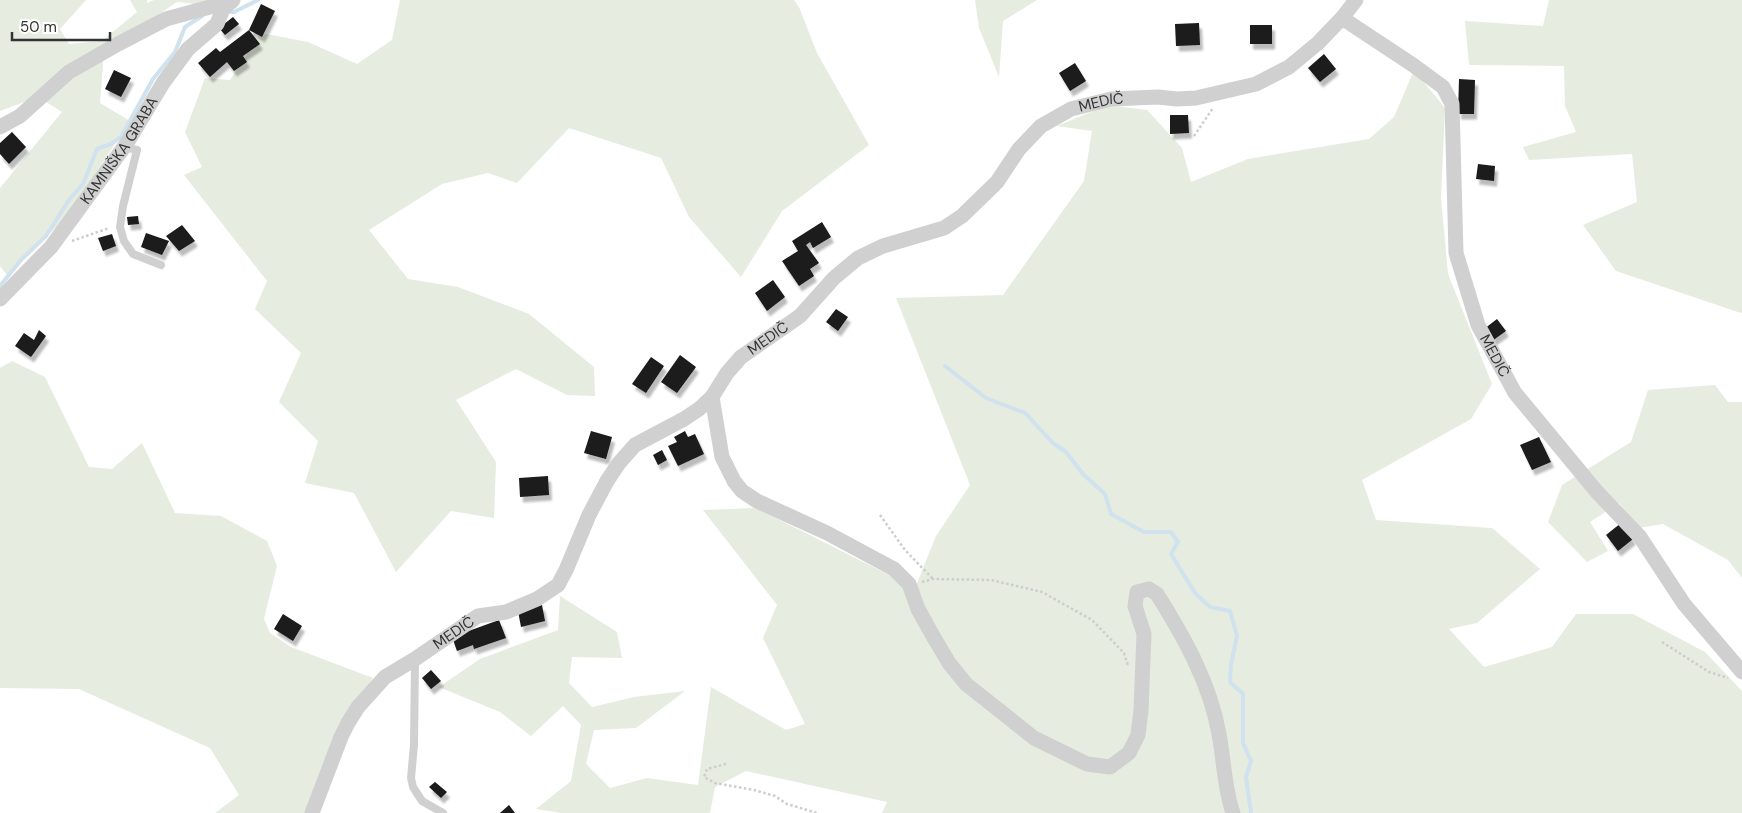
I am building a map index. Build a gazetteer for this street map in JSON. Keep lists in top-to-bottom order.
{
  "streets": {
    "street": ["MEDIČ", "KAMNIŠKA GRABA"]
  },
  "scale_bar": "50 m"
}
